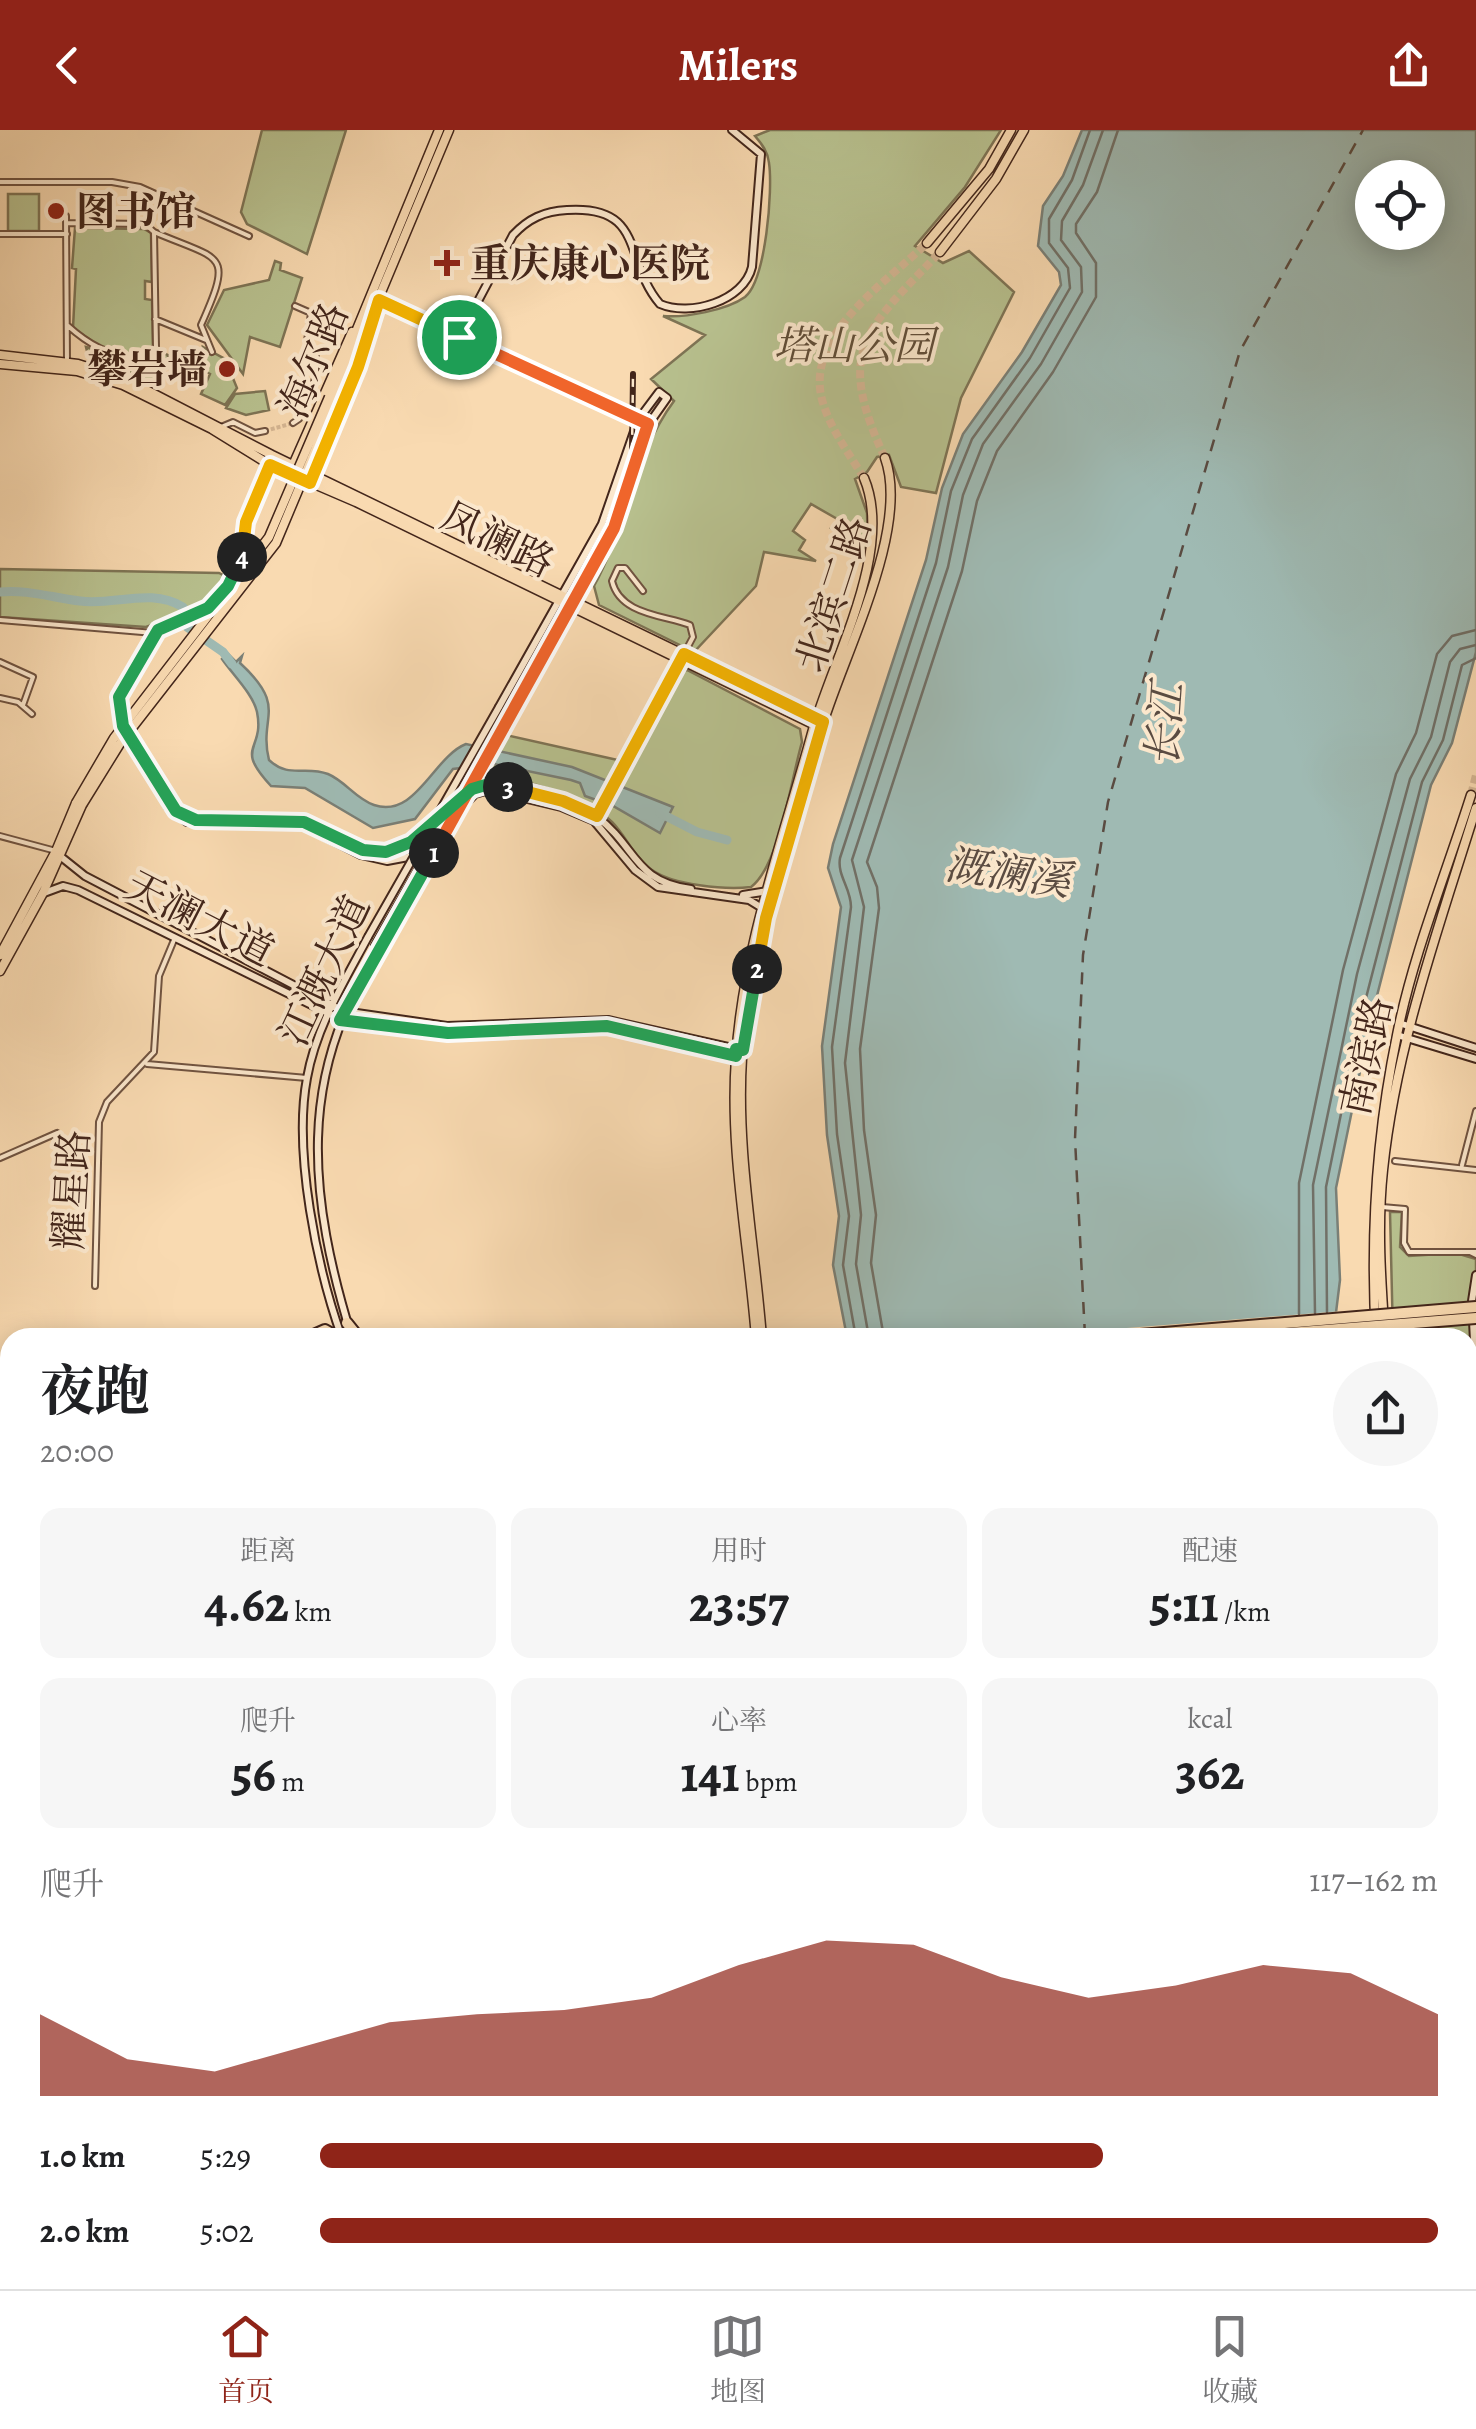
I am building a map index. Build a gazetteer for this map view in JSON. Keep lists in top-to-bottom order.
{
  "streets": {
    "main road": [
      "海尔路",
      "凤澜路",
      "北滨二路",
      "南滨路"
    ],
    "street": ["天澜大道", "江溉大道", "耀星路"]
  },
  "crossings": [
    ["海尔路", "天澜大道"],
    ["凤澜路", "北滨二路"],
    ["凤澜路", "江溉大道"],
    ["北滨二路", "天澜大道"],
    ["天澜大道", "江溉大道"]
  ],
  "water": ["长江", "溉澜溪"],
  "parks": ["塔山公园"],
  "places": {
    "other": ["图书馆", "攀岩墙"],
    "health": ["重庆康心医院"]
  },
  "page": {
    "header": "Milers",
    "pins": [
      "4",
      "3",
      "1",
      "2"
    ],
    "heading": ["夜跑", "20:00"],
    "stats": [
      ["距离", "4.62 km"],
      ["用时", "23:57"],
      ["配速", "5:11 /km"],
      ["爬升", "56 m"],
      ["心率", "141 bpm"],
      ["kcal", "362"]
    ],
    "chart": ["爬升", "117–162 m"],
    "list": [
      {
        "name": "1.0 km",
        "note": "5:29"
      },
      {
        "name": "2.0 km",
        "note": "5:02"
      }
    ],
    "tabs": ["首页", "地图", "收藏"]
  }
}
